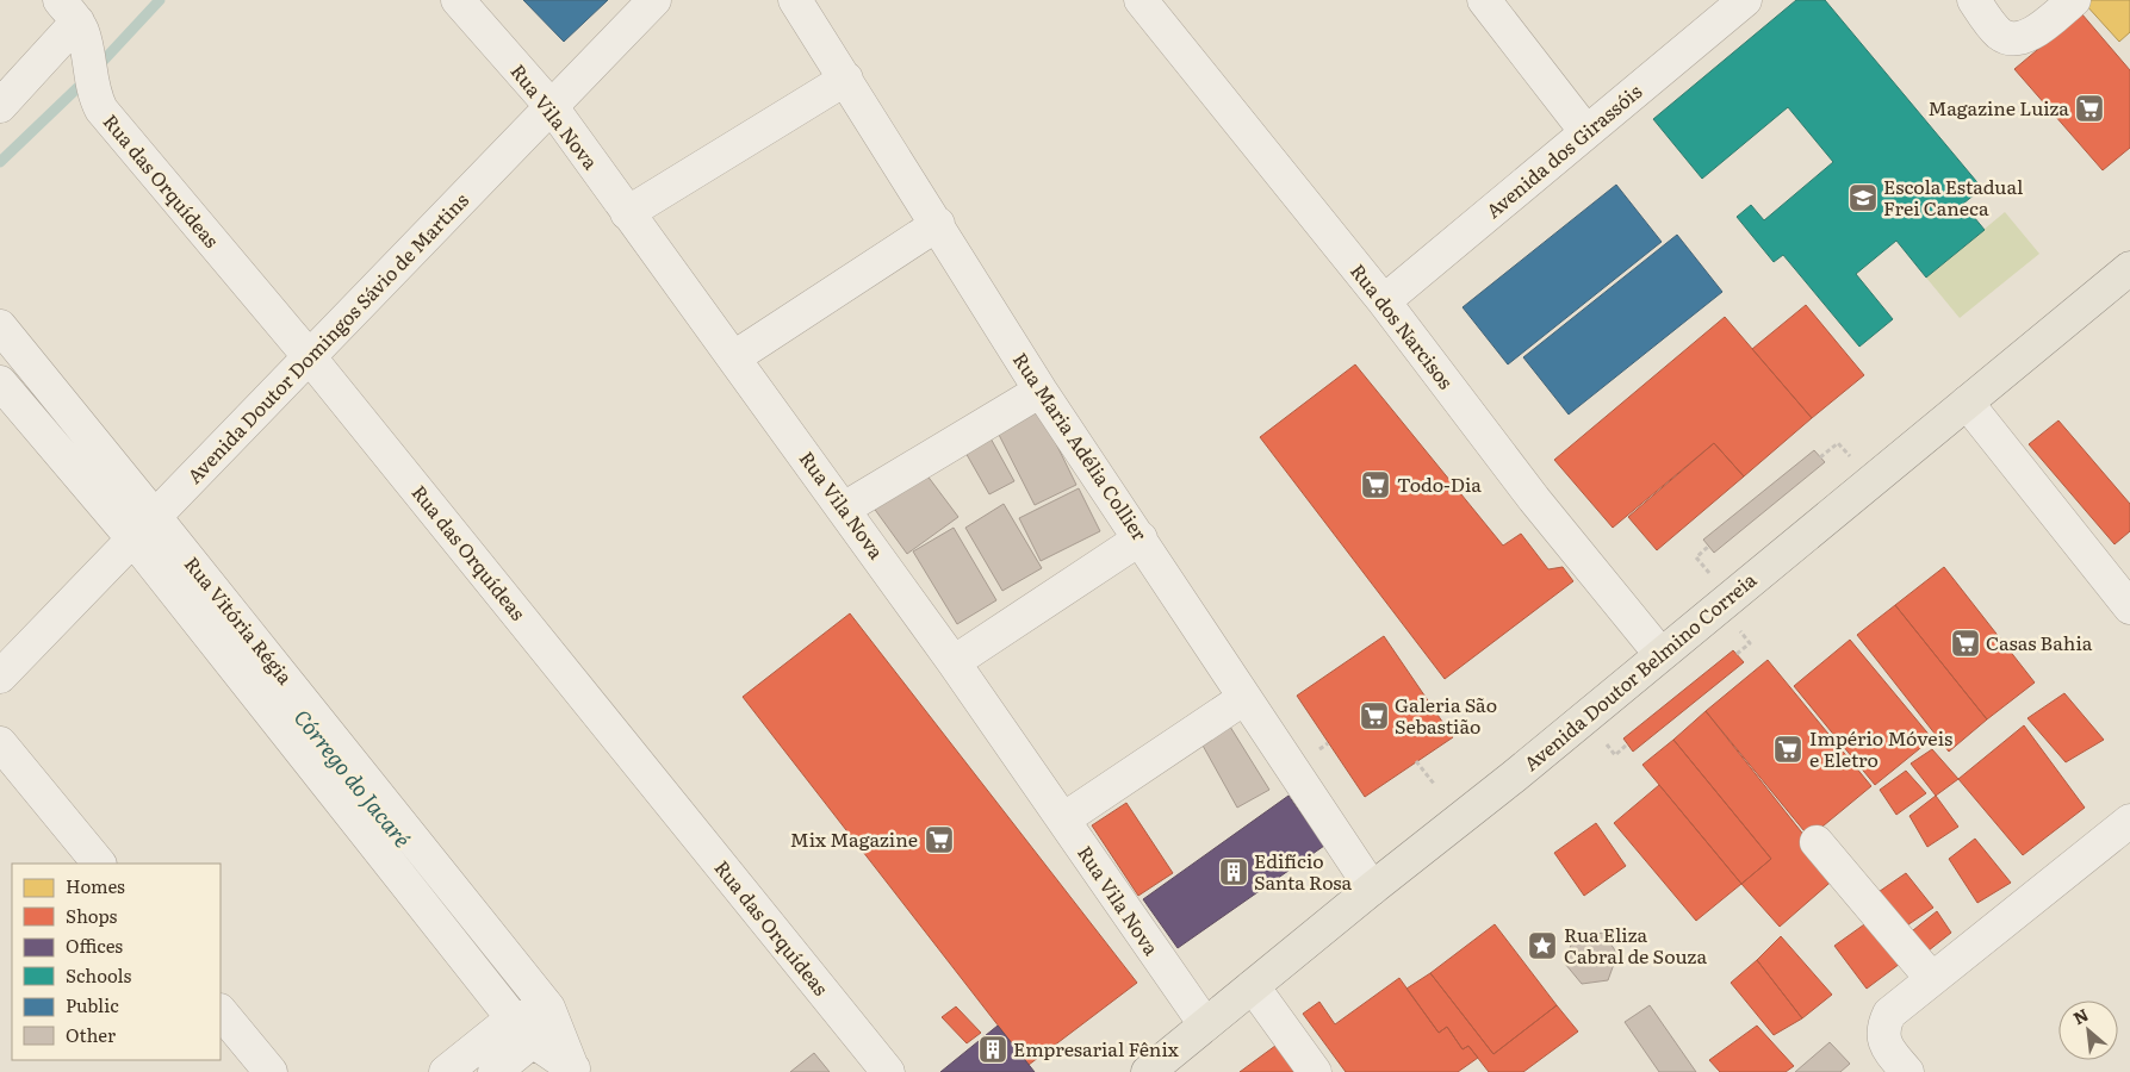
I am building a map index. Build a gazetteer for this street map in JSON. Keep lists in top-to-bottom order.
{
  "streets": {
    "main road": ["Avenida Doutor Belmino Correia"],
    "street": [
      "Rua Vila Nova",
      "Avenida dos Girassóis",
      "Rua das Orquídeas",
      "Rua dos Narcisos",
      "Avenida Doutor Domingos Sávio de Martins",
      "Rua Maria Adélia Collier",
      "Rua Vitória Régia"
    ]
  },
  "crossings": [
    ["Rua Vila Nova", "Avenida Doutor Domingos Sávio de Martins"],
    ["Rua Vila Nova", "Avenida Doutor Belmino Correia"],
    ["Avenida dos Girassóis", "Rua dos Narcisos"],
    ["Rua das Orquídeas", "Avenida Doutor Domingos Sávio de Martins"],
    ["Rua dos Narcisos", "Avenida Doutor Belmino Correia"],
    ["Avenida Doutor Domingos Sávio de Martins", "Rua Vitória Régia"],
    ["Rua Maria Adélia Collier", "Avenida Doutor Belmino Correia"]
  ],
  "water": ["Córrego do Jacaré"],
  "places": {
    "supermarket": [
      "Magazine Luiza",
      "Todo-Dia",
      "Casas Bahia",
      "Galeria São Sebastião",
      "Império Móveis e Eletro",
      "Mix Magazine"
    ],
    "school or university": ["Escola Estadual Frei Caneca"],
    "building": ["Edifício Santa Rosa", "Empresarial Fênix"],
    "place": ["Rua Eliza Cabral de Souza"]
  },
  "legend": [
    "Homes",
    "Shops",
    "Offices",
    "Schools",
    "Public",
    "Other"
  ],
  "north": "top left"
}
